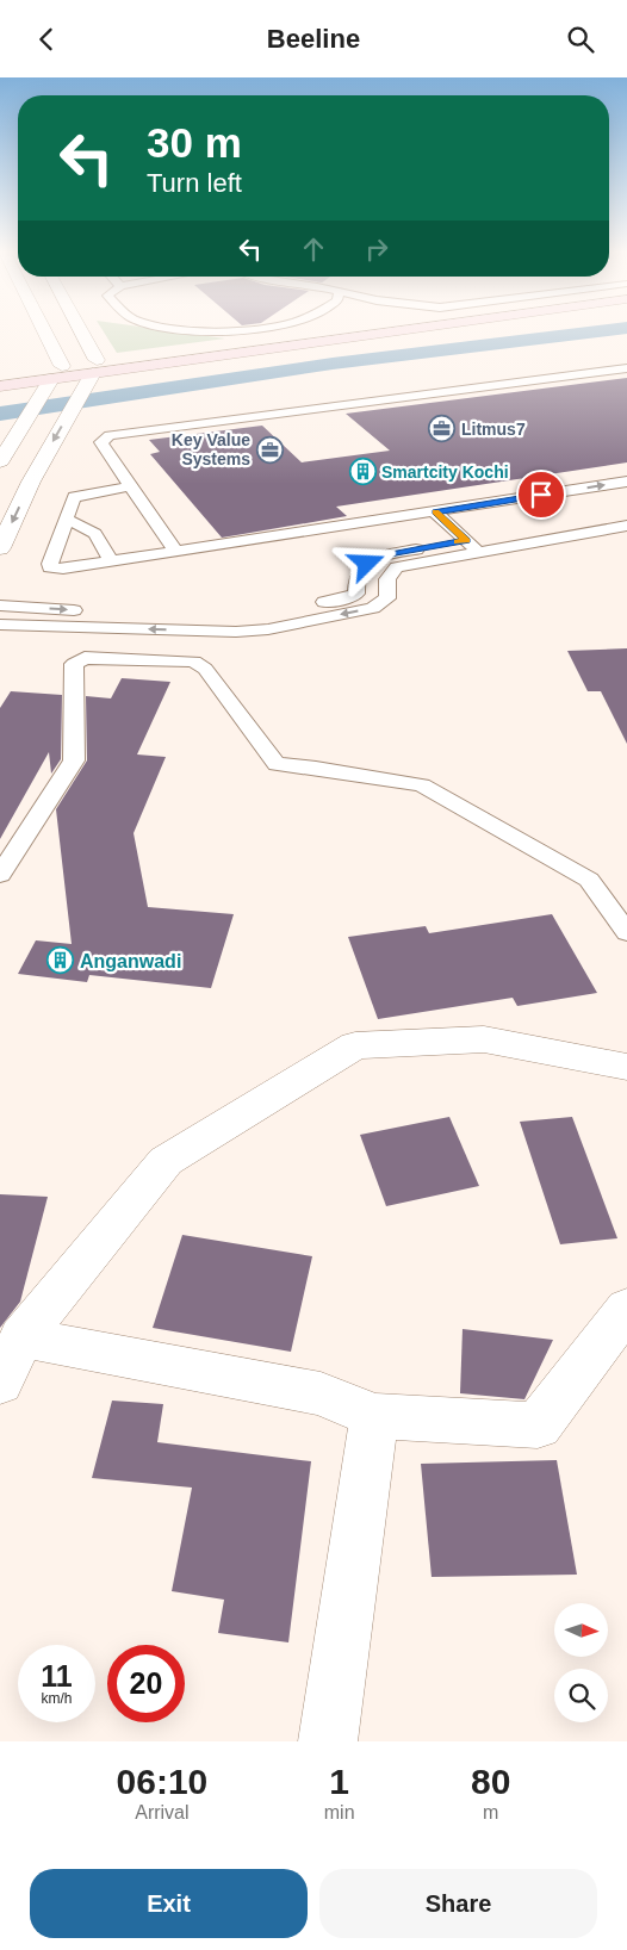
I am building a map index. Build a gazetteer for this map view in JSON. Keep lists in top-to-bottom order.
{
  "places": {
    "office": ["Litmus7", "Key Value Systems"],
    "building": ["Smartcity Kochi", "Anganwadi"]
  },
  "north": "right",
  "page": {
    "header": "Beeline",
    "turn": ["30 m", "Turn left"],
    "speed": "11 km/h",
    "limit": "20",
    "eta": [
      "06:10",
      "Arrival",
      "1",
      "min",
      "80",
      "m"
    ],
    "buttons": ["Exit", "Share"]
  }
}
